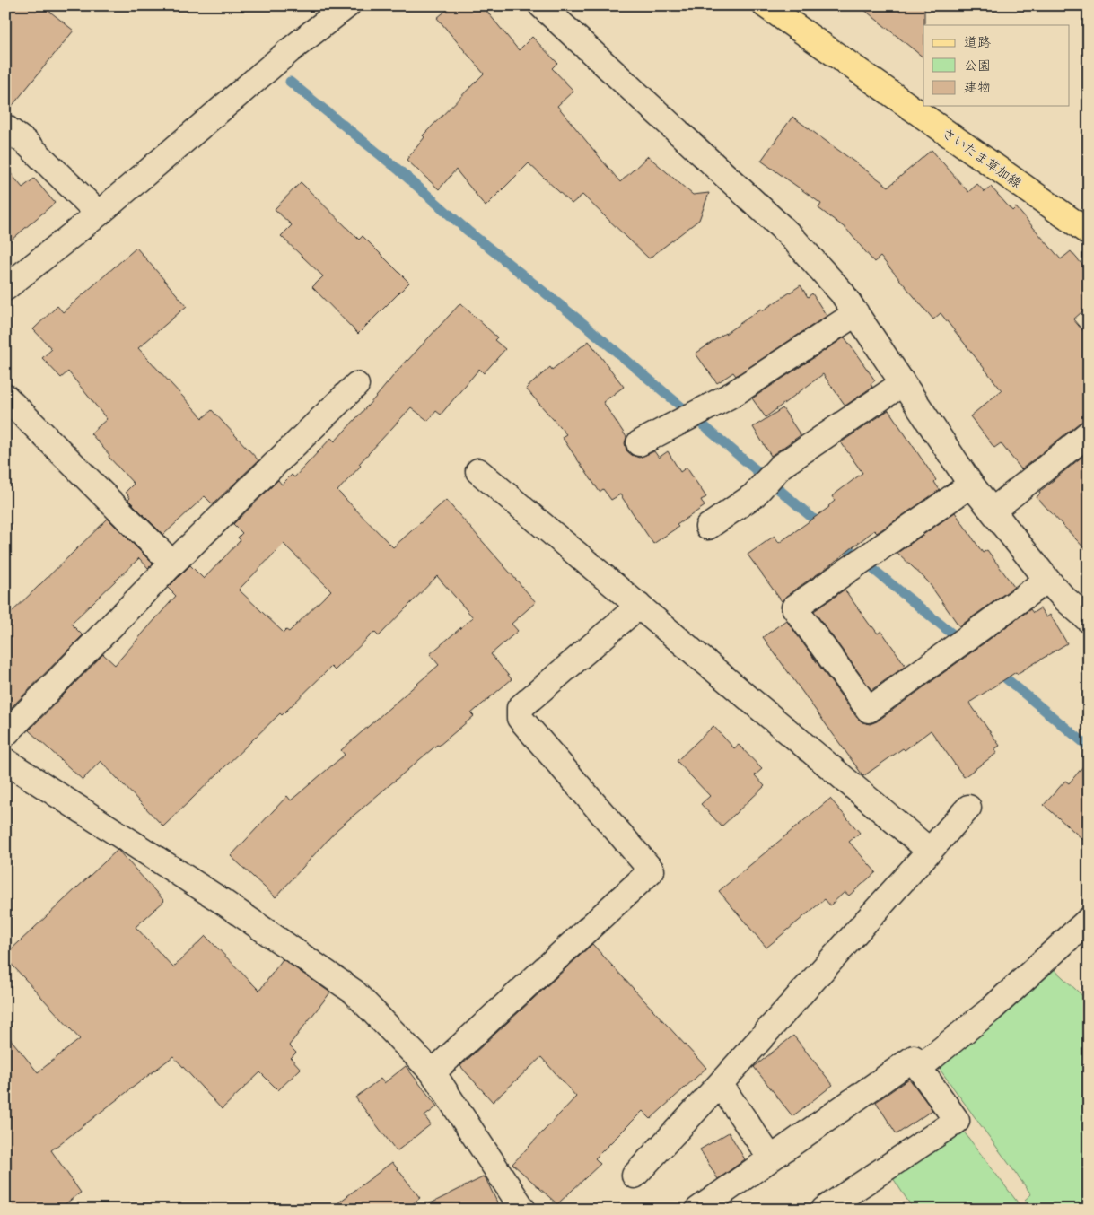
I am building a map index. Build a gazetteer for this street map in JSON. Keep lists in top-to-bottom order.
{
  "streets": {
    "main road": ["さいたま草加線"]
  },
  "legend": ["道路", "公園", "建物"]
}
